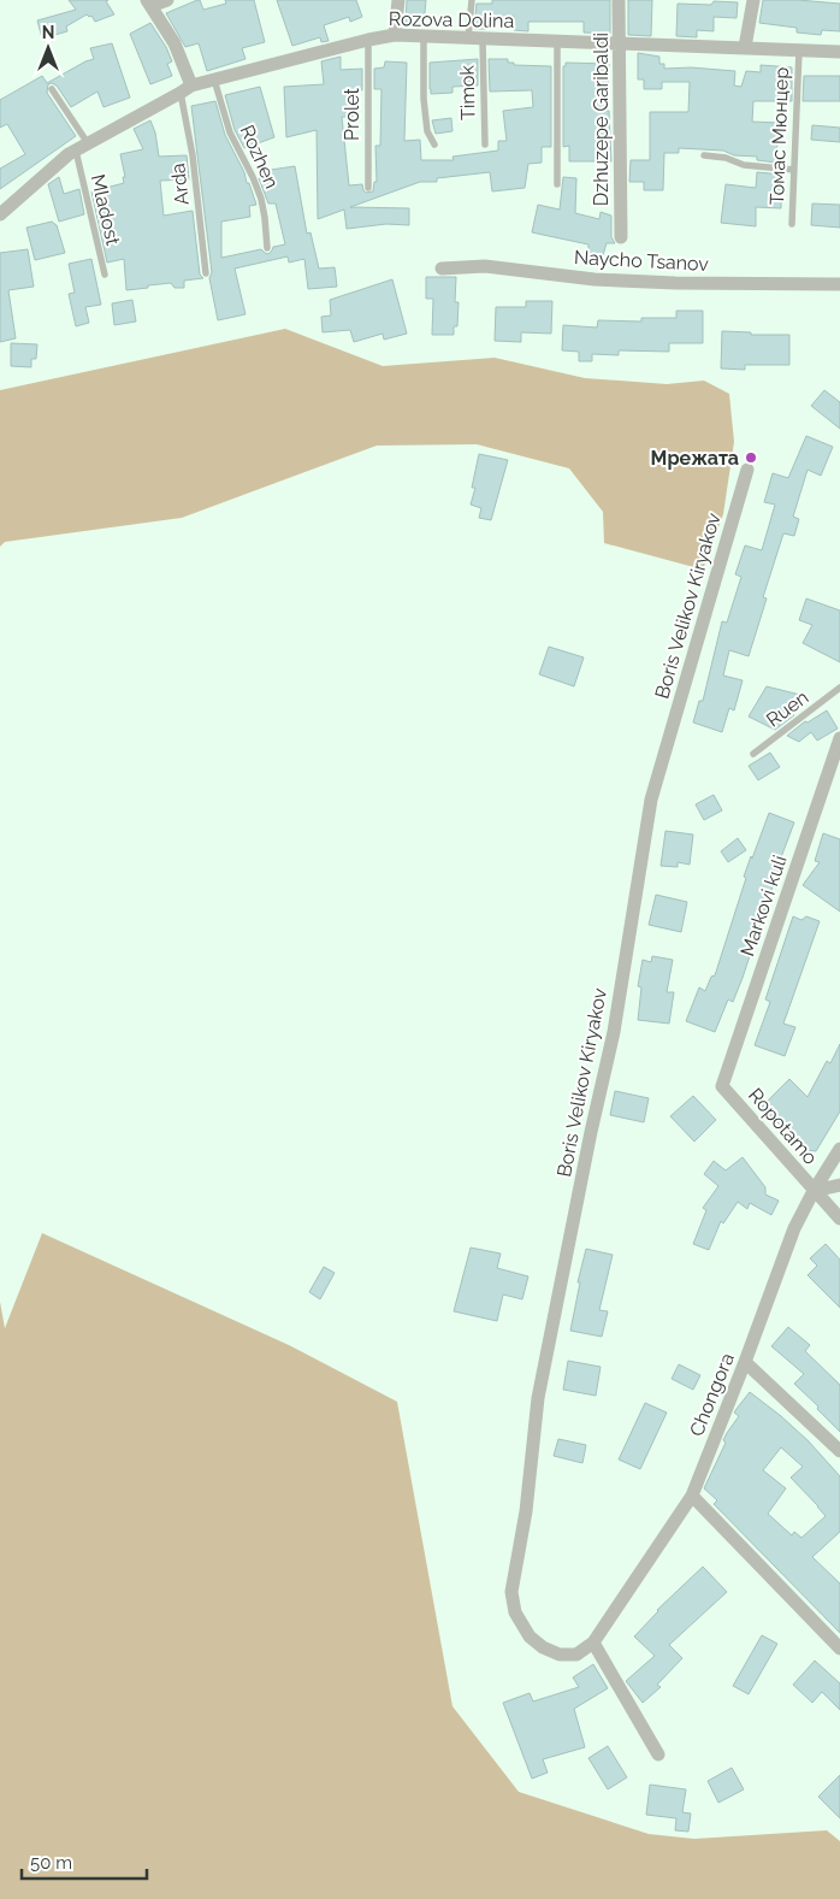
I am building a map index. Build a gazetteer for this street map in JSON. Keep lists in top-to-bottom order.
{
  "streets": {
    "street": [
      "Rozova Dolina",
      "Dzhuzepe Garibaldi",
      "Naycho Tsanov",
      "Boris Velikov Kiryakov",
      "Markovi kuli",
      "Ropotamo",
      "Chongora"
    ],
    "lane": [
      "Timok",
      "Prolet",
      "Томас Мюнцер",
      "Rozhen",
      "Arda",
      "Mladost",
      "Ruen"
    ]
  },
  "crossings": [
    ["Rozova Dolina", "Timok"],
    ["Rozova Dolina", "Prolet"],
    ["Rozova Dolina", "Dzhuzepe Garibaldi"],
    ["Rozova Dolina", "Томас Мюнцер"],
    ["Rozova Dolina", "Rozhen"],
    ["Rozova Dolina", "Arda"],
    ["Rozova Dolina", "Mladost"],
    ["Boris Velikov Kiryakov", "Chongora"],
    ["Markovi kuli", "Ropotamo"],
    ["Ropotamo", "Chongora"]
  ],
  "places": ["Мрежата"],
  "scale_bar": "50 m",
  "north": "top"
}
